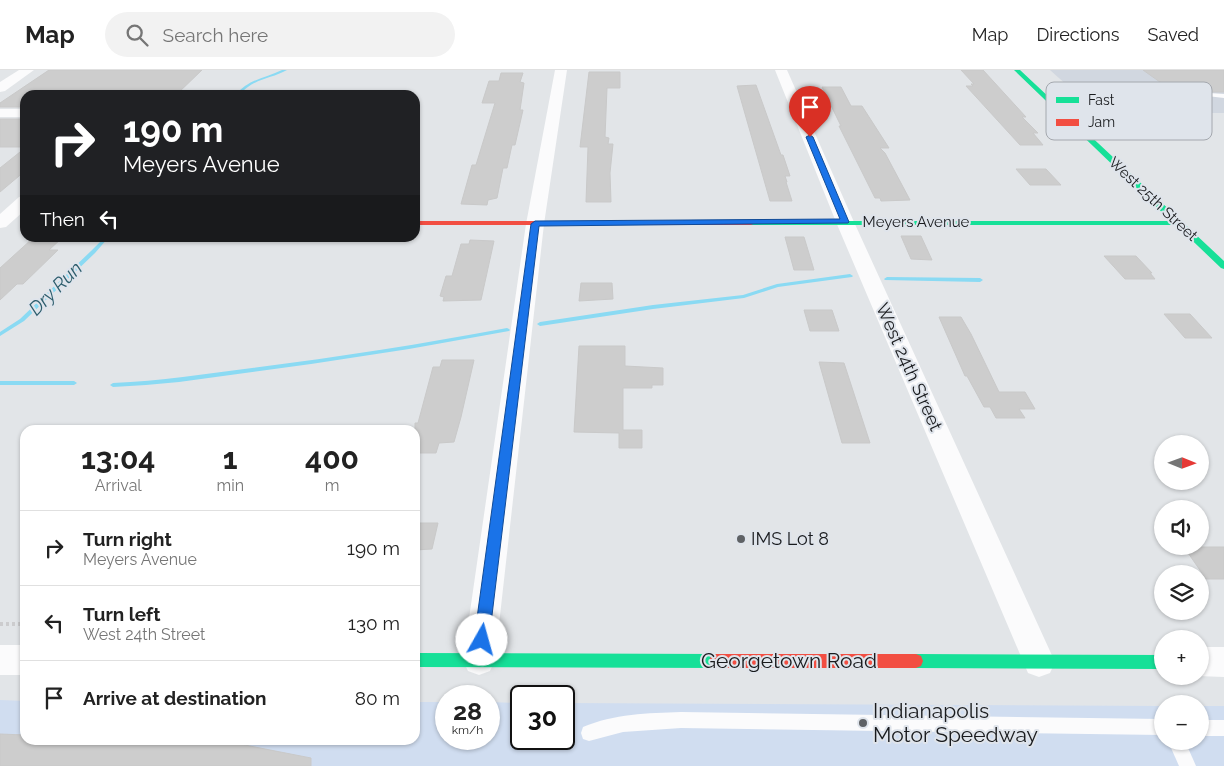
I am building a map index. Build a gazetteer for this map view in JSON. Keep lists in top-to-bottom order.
{
  "streets": {
    "street": [
      "West 25th Street",
      "Meyers Avenue",
      "West 24th Street",
      "Georgetown Road"
    ]
  },
  "crossings": [
    ["West 25th Street", "Meyers Avenue"],
    ["Meyers Avenue", "West 24th Street"],
    ["West 24th Street", "Georgetown Road"]
  ],
  "water": ["Dry Run"],
  "places": ["IMS Lot 8", "Indianapolis Motor Speedway"],
  "legend": ["Fast", "Jam"],
  "north": "right",
  "page": {
    "header": "Map",
    "search": "Search here",
    "nav": ["Map", "Directions", "Saved"],
    "turn": ["190 m", "Meyers Avenue"],
    "then": "Then",
    "eta": [
      "13:04",
      "Arrival",
      "1",
      "min",
      "400",
      "m"
    ],
    "map_buttons": ["+", "−"],
    "list": [
      {
        "name": "Turn right",
        "note": "Meyers Avenue",
        "value": "190 m"
      },
      {
        "name": "Turn left",
        "note": "West 24th Street",
        "value": "130 m"
      },
      {
        "name": "Arrive at destination",
        "value": "80 m"
      }
    ],
    "speed": "28 km/h",
    "limit": "30"
  }
}
